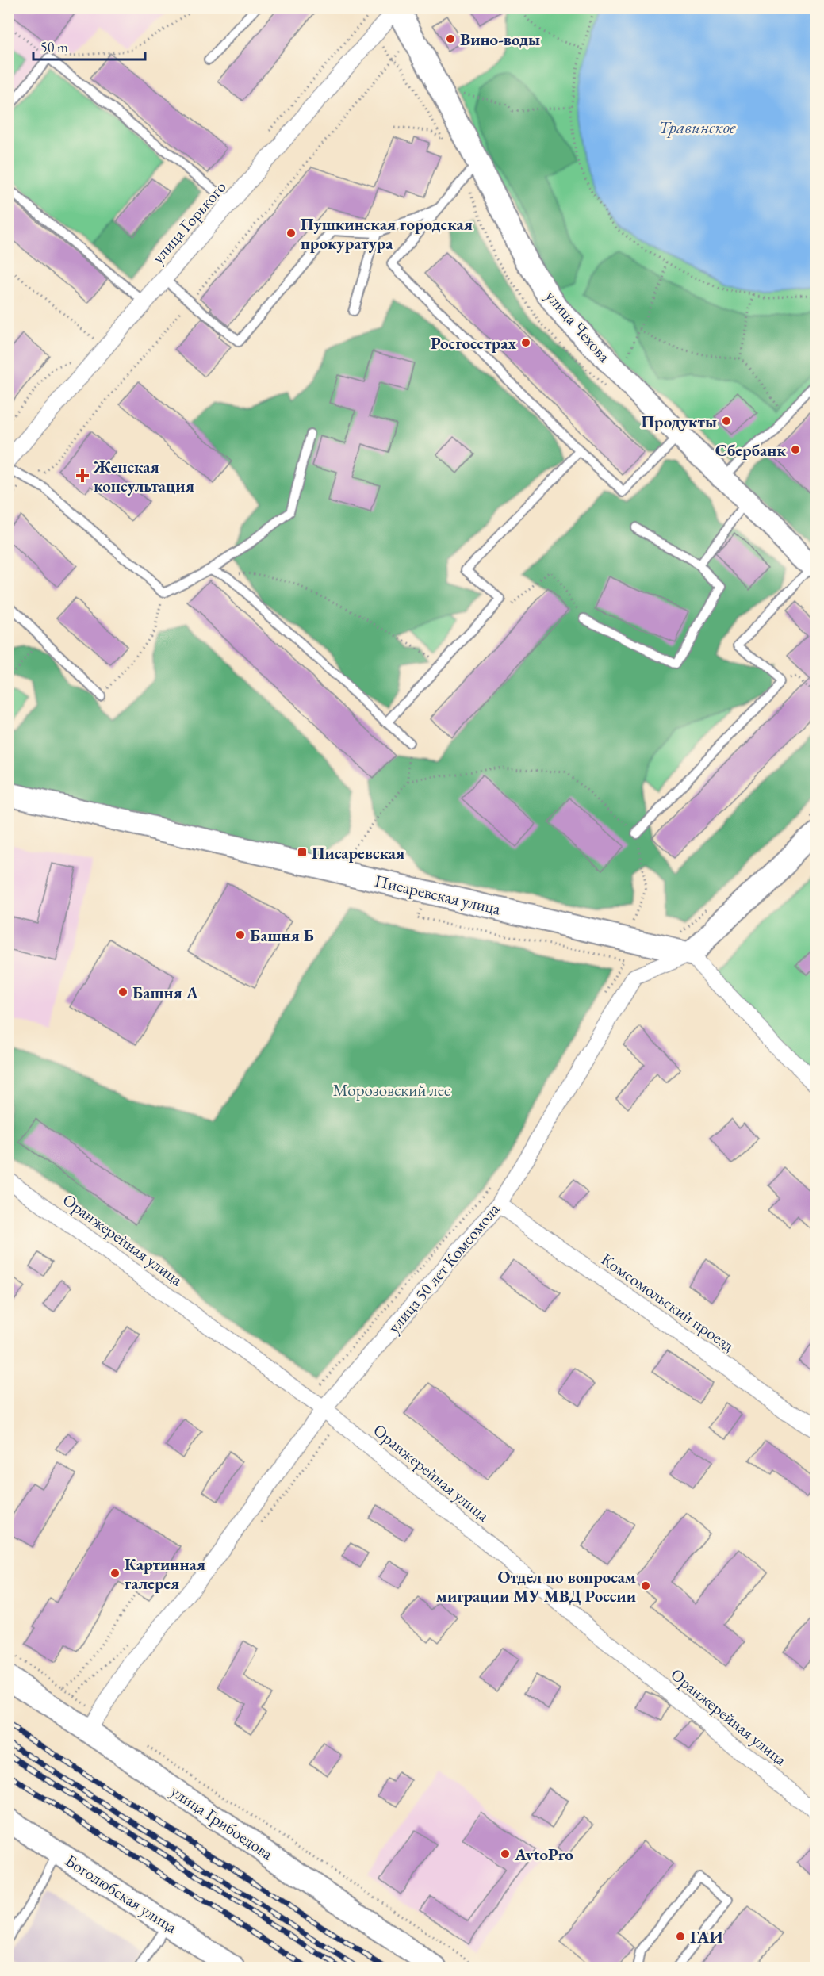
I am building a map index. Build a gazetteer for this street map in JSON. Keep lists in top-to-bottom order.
{
  "streets": {
    "street": [
      "улица Горького",
      "улица Чехова",
      "Писаревская улица",
      "Оранжерейная улица",
      "улица 50 лет Комсомола",
      "Комсомольский проезд",
      "улица Грибоедова",
      "Боголюбская улица"
    ]
  },
  "crossings": [
    ["улица Горького", "улица Чехова"],
    ["Писаревская улица", "улица 50 лет Комсомола"],
    ["Оранжерейная улица", "улица 50 лет Комсомола"],
    ["улица 50 лет Комсомола", "Комсомольский проезд"],
    ["улица 50 лет Комсомола", "улица Грибоедова"]
  ],
  "water": ["Травинское"],
  "parks": ["Морозовский лес"],
  "places": {
    "other": [
      "Вино-воды",
      "Пушкинская городская прокуратура",
      "Росгосстрах",
      "Продукты",
      "Сбербанк",
      "Башня Б",
      "Башня А",
      "Картинная галерея",
      "Отдел по вопросам миграции МУ МВД России",
      "AvtoPro",
      "ГАИ"
    ],
    "health": ["Женская консультация"],
    "transit": ["Писаревская"]
  },
  "scale_bar": "50 m"
}
